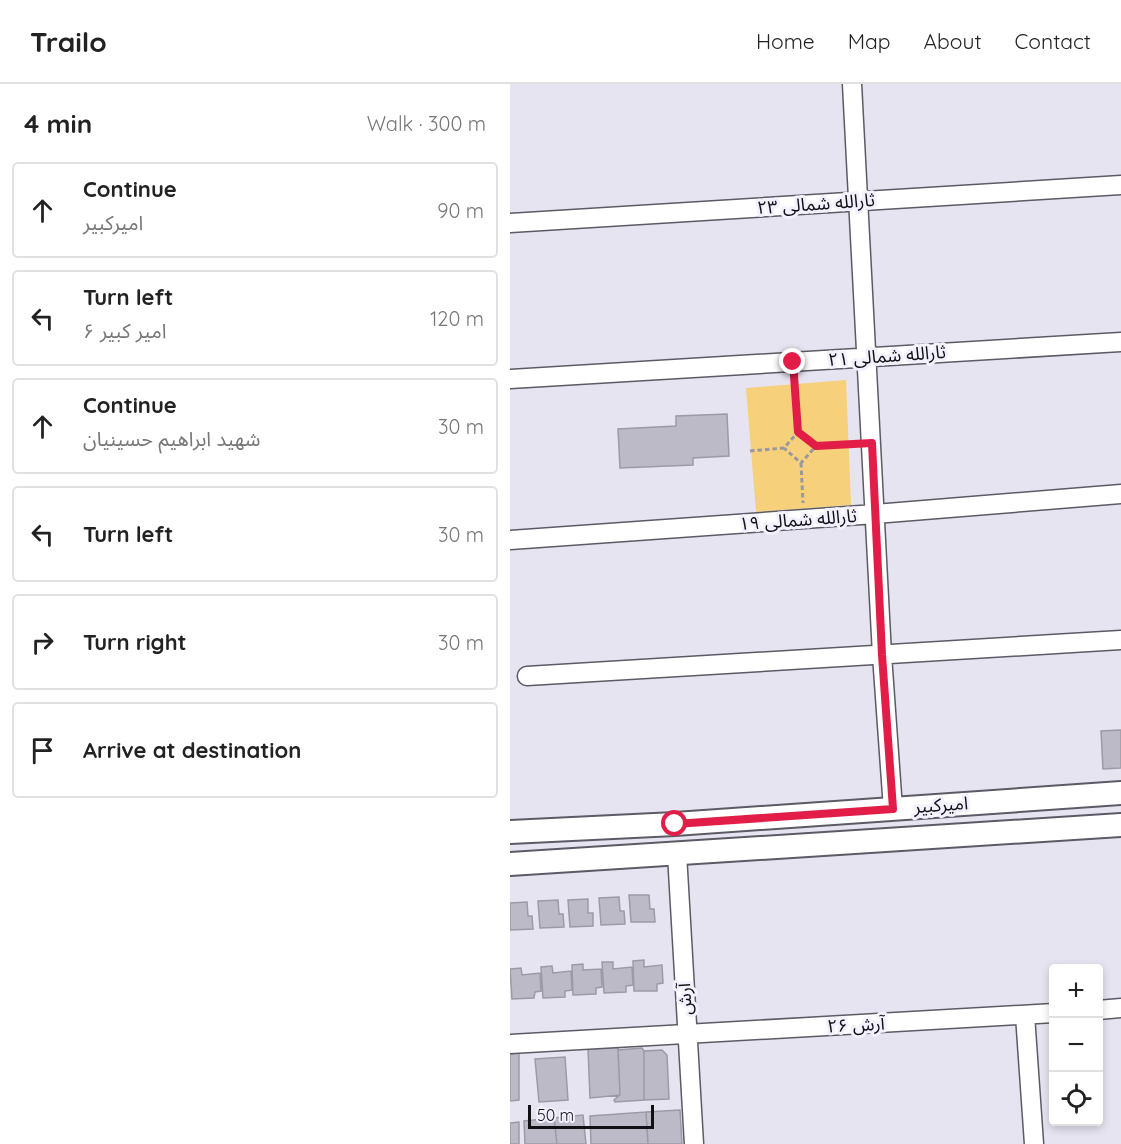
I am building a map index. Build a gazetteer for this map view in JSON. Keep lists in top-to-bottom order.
{
  "streets": {
    "street": [
      "ثارالله شمالی ۲۳",
      "ثارالله شمالی ۲۱",
      "ثارالله شمالی ۱۹",
      "امیرکبیر",
      "آرش",
      "آرش ۲۶"
    ]
  },
  "crossings": [
    ["امیرکبیر", "آرش"],
    ["آرش", "آرش ۲۶"]
  ],
  "scale_bar": "50 m",
  "page": {
    "header": "Trailo",
    "nav": [
      "Home",
      "Map",
      "About",
      "Contact"
    ],
    "heading": ["4 min", "Walk · 300 m"],
    "list": [
      ["Continue", "امیرکبیر", "90 m"],
      ["Turn left", "امیر کبیر ۶", "120 m"],
      ["Continue", "شهید ابراهیم حسینیان", "30 m"],
      ["Turn left", "30 m"],
      ["Turn right", "30 m"],
      "Arrive at destination"
    ],
    "map_buttons": ["+", "−"],
    "scale": "50 m"
  }
}
